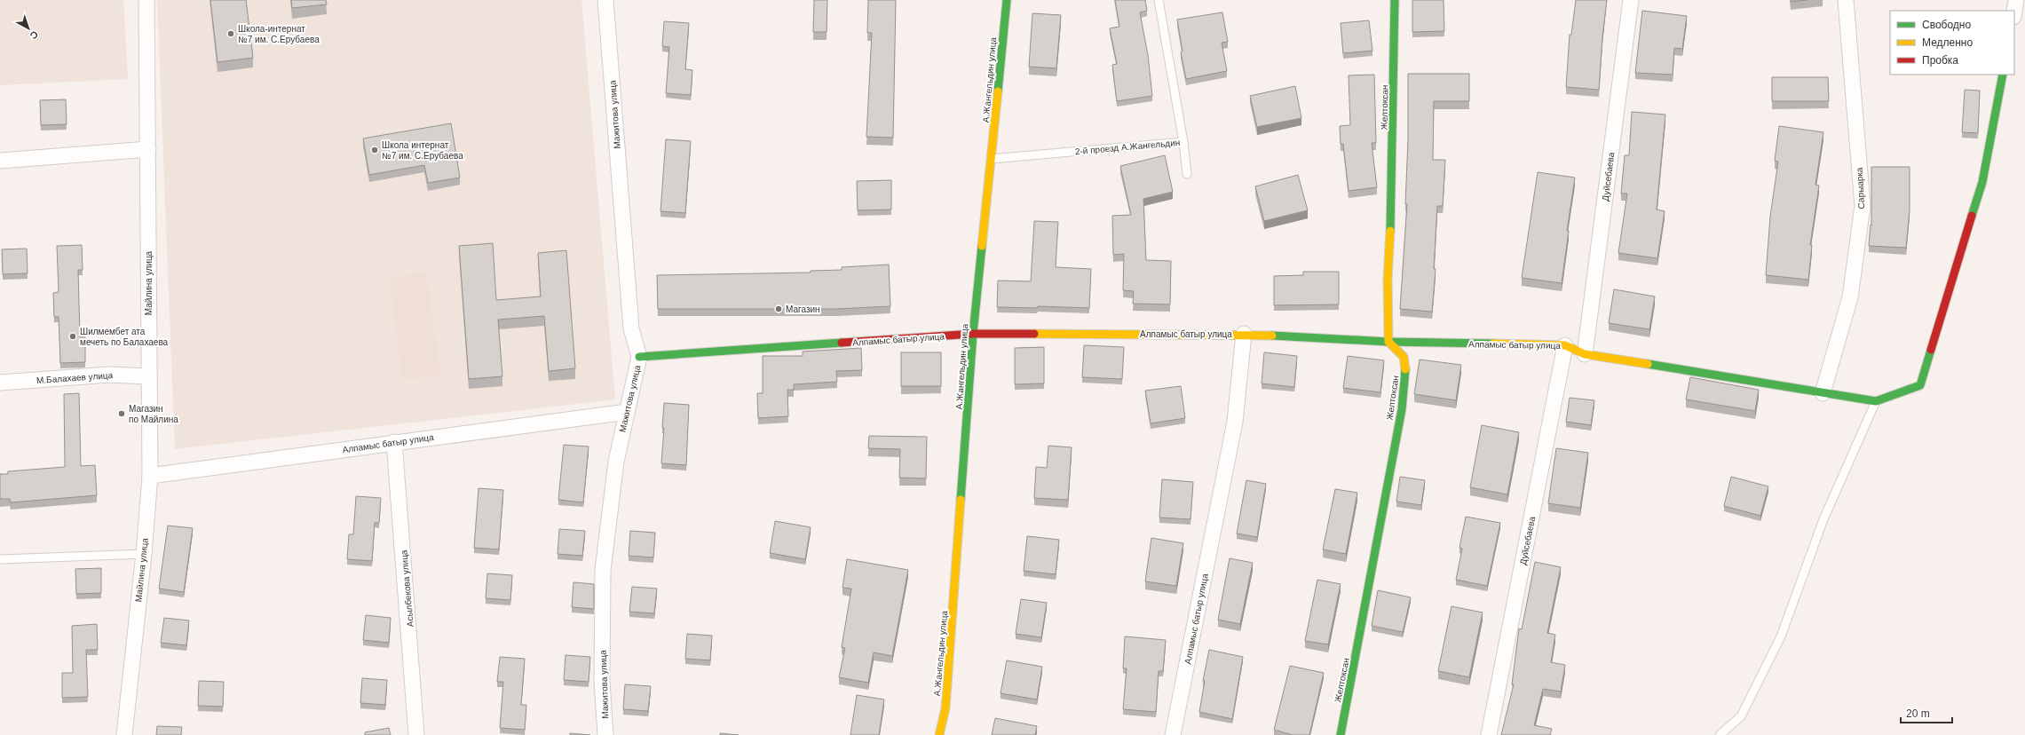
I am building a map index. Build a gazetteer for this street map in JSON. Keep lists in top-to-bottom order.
{
  "streets": {
    "street": [
      "А.Жангельдин улица",
      "Желтоксан",
      "Мажитова улица",
      "Дуйсебаева",
      "Сарыарка",
      "Майлина улица",
      "Алпамыс батыр улица",
      "М.Балахаев улица",
      "Асылбекова улица"
    ],
    "lane": ["2-й проезд А.Жангельдин"]
  },
  "crossings": [
    ["А.Жангельдин улица", "2-й проезд А.Жангельдин"],
    ["А.Жангельдин улица", "Алпамыс батыр улица"],
    ["Желтоксан", "Алпамыс батыр улица"],
    ["Мажитова улица", "Алпамыс батыр улица"],
    ["Дуйсебаева", "Алпамыс батыр улица"],
    ["Сарыарка", "Алпамыс батыр улица"],
    ["Майлина улица", "Алпамыс батыр улица"],
    ["Майлина улица", "М.Балахаев улица"],
    ["Алпамыс батыр улица", "Асылбекова улица"]
  ],
  "places": [
    "Школа-интернат №7 им. С.Ерубаева",
    "Школа интернат №7 им. С.Ерубаева",
    "Магазин",
    "Шилмембет ата мечеть по Балахаева",
    "Магазин по Майлина"
  ],
  "legend": ["Свободно", "Медленно", "Пробка"],
  "scale_bar": "20 m",
  "north": "bottom right"
}
